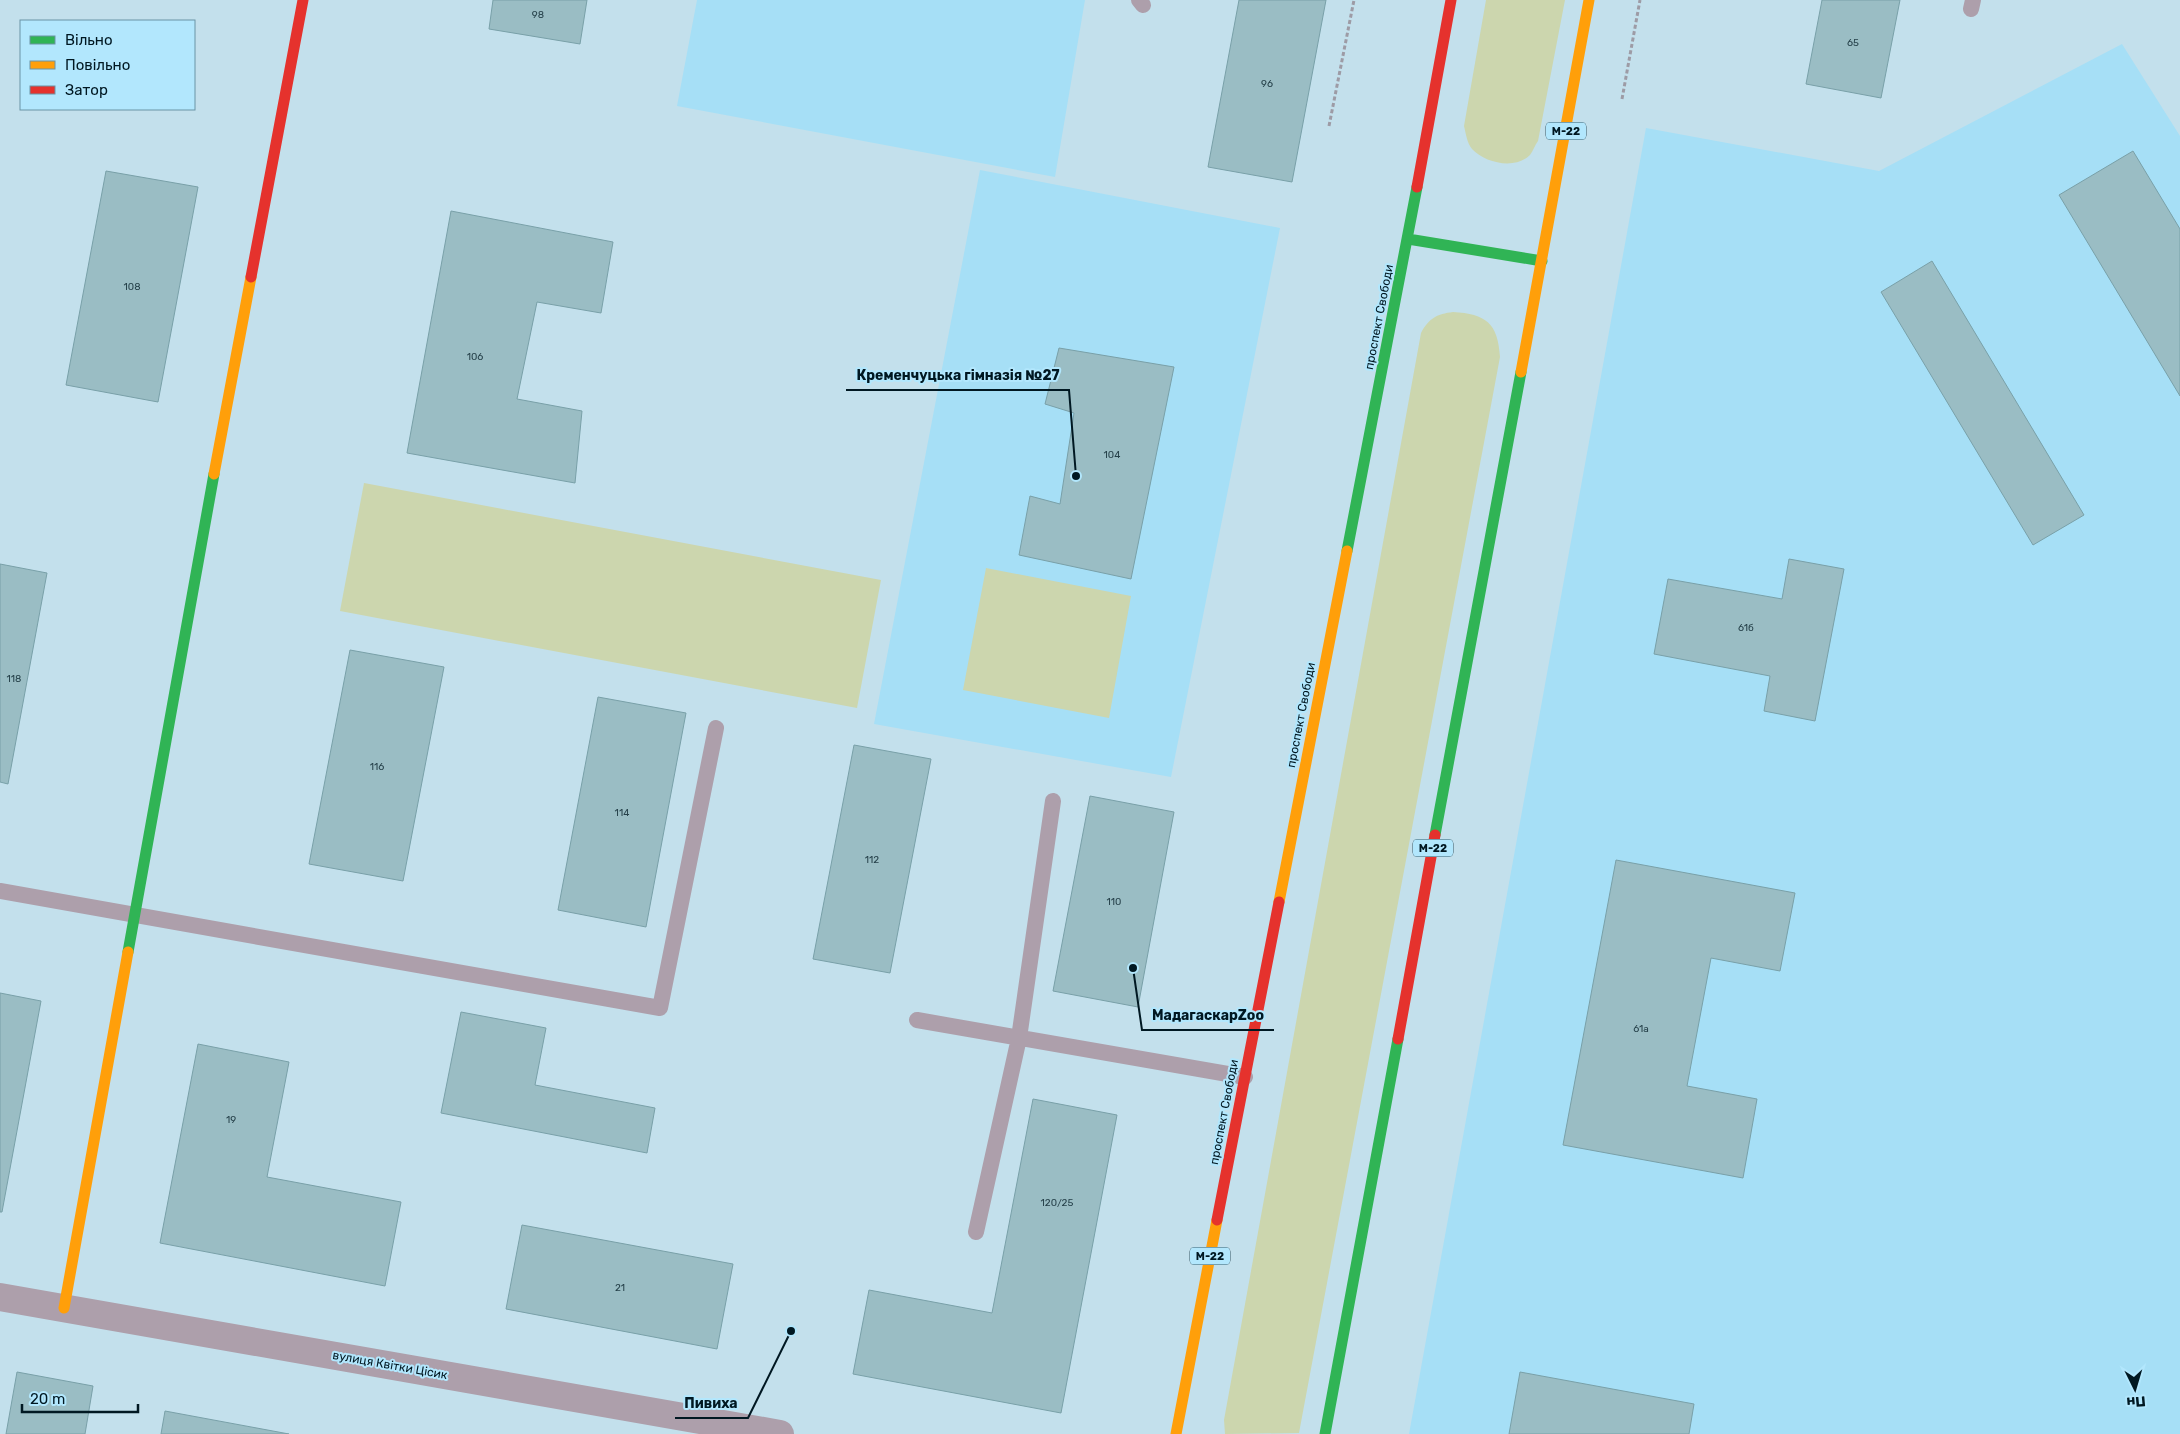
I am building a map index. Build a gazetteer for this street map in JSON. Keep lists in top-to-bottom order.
{
  "streets": {
    "main road": ["М-22", "проспект Свободи"],
    "street": ["вулиця Квітки Цісик"]
  },
  "places": ["Кременчуцька гімназія №27", "МадагаскарZoo", "Пивиха"],
  "house_numbers": [
    "98",
    "65",
    "96",
    "108",
    "106",
    "104",
    "61б",
    "118",
    "116",
    "114",
    "112",
    "110",
    "61а",
    "19",
    "120/25",
    "21"
  ],
  "legend": ["Вільно", "Повільно", "Затор"],
  "scale_bar": "20 m",
  "north": "bottom"
}
